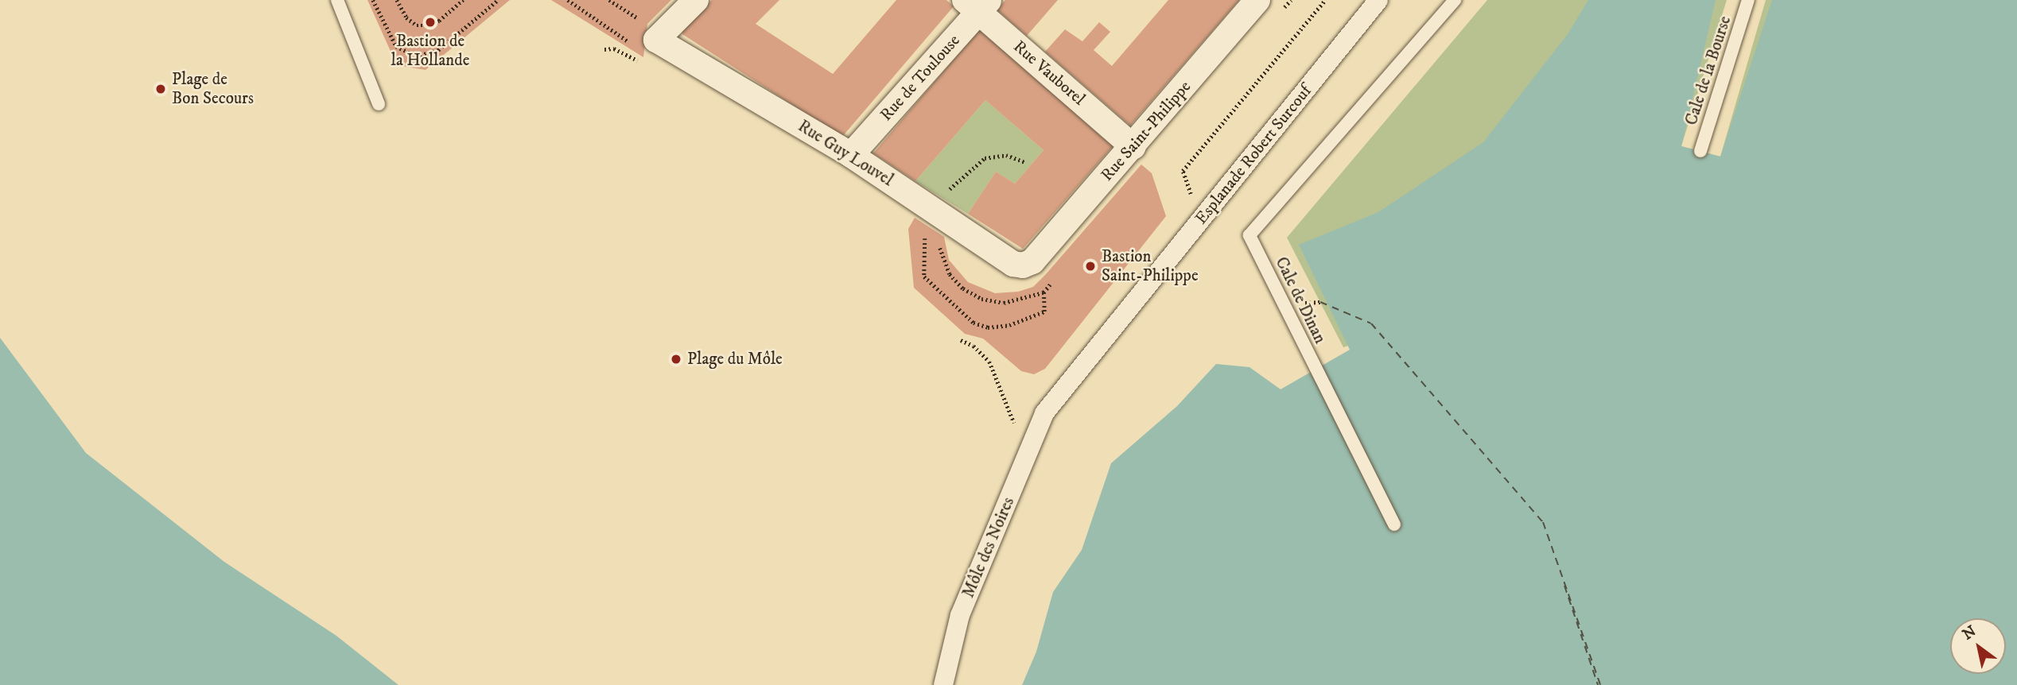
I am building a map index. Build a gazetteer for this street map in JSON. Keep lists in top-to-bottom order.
{
  "streets": {
    "street": [
      "Rue Vauborel",
      "Rue de Toulouse",
      "Rue Saint-Philippe",
      "Rue Guy Louvel",
      "Esplanade Robert Surcouf",
      "Môle des Noires"
    ],
    "lane": ["Cale de la Bourse", "Cale de Dinan"]
  },
  "crossings": [
    ["Rue Vauborel", "Rue de Toulouse"],
    ["Rue Vauborel", "Rue Saint-Philippe"],
    ["Rue de Toulouse", "Rue Guy Louvel"],
    ["Rue Saint-Philippe", "Rue Guy Louvel"],
    ["Esplanade Robert Surcouf", "Môle des Noires"]
  ],
  "places": [
    "Bastion de la Hollande",
    "Plage de Bon Secours",
    "Bastion Saint-Philippe",
    "Plage du Môle"
  ],
  "north": "top left"
}
